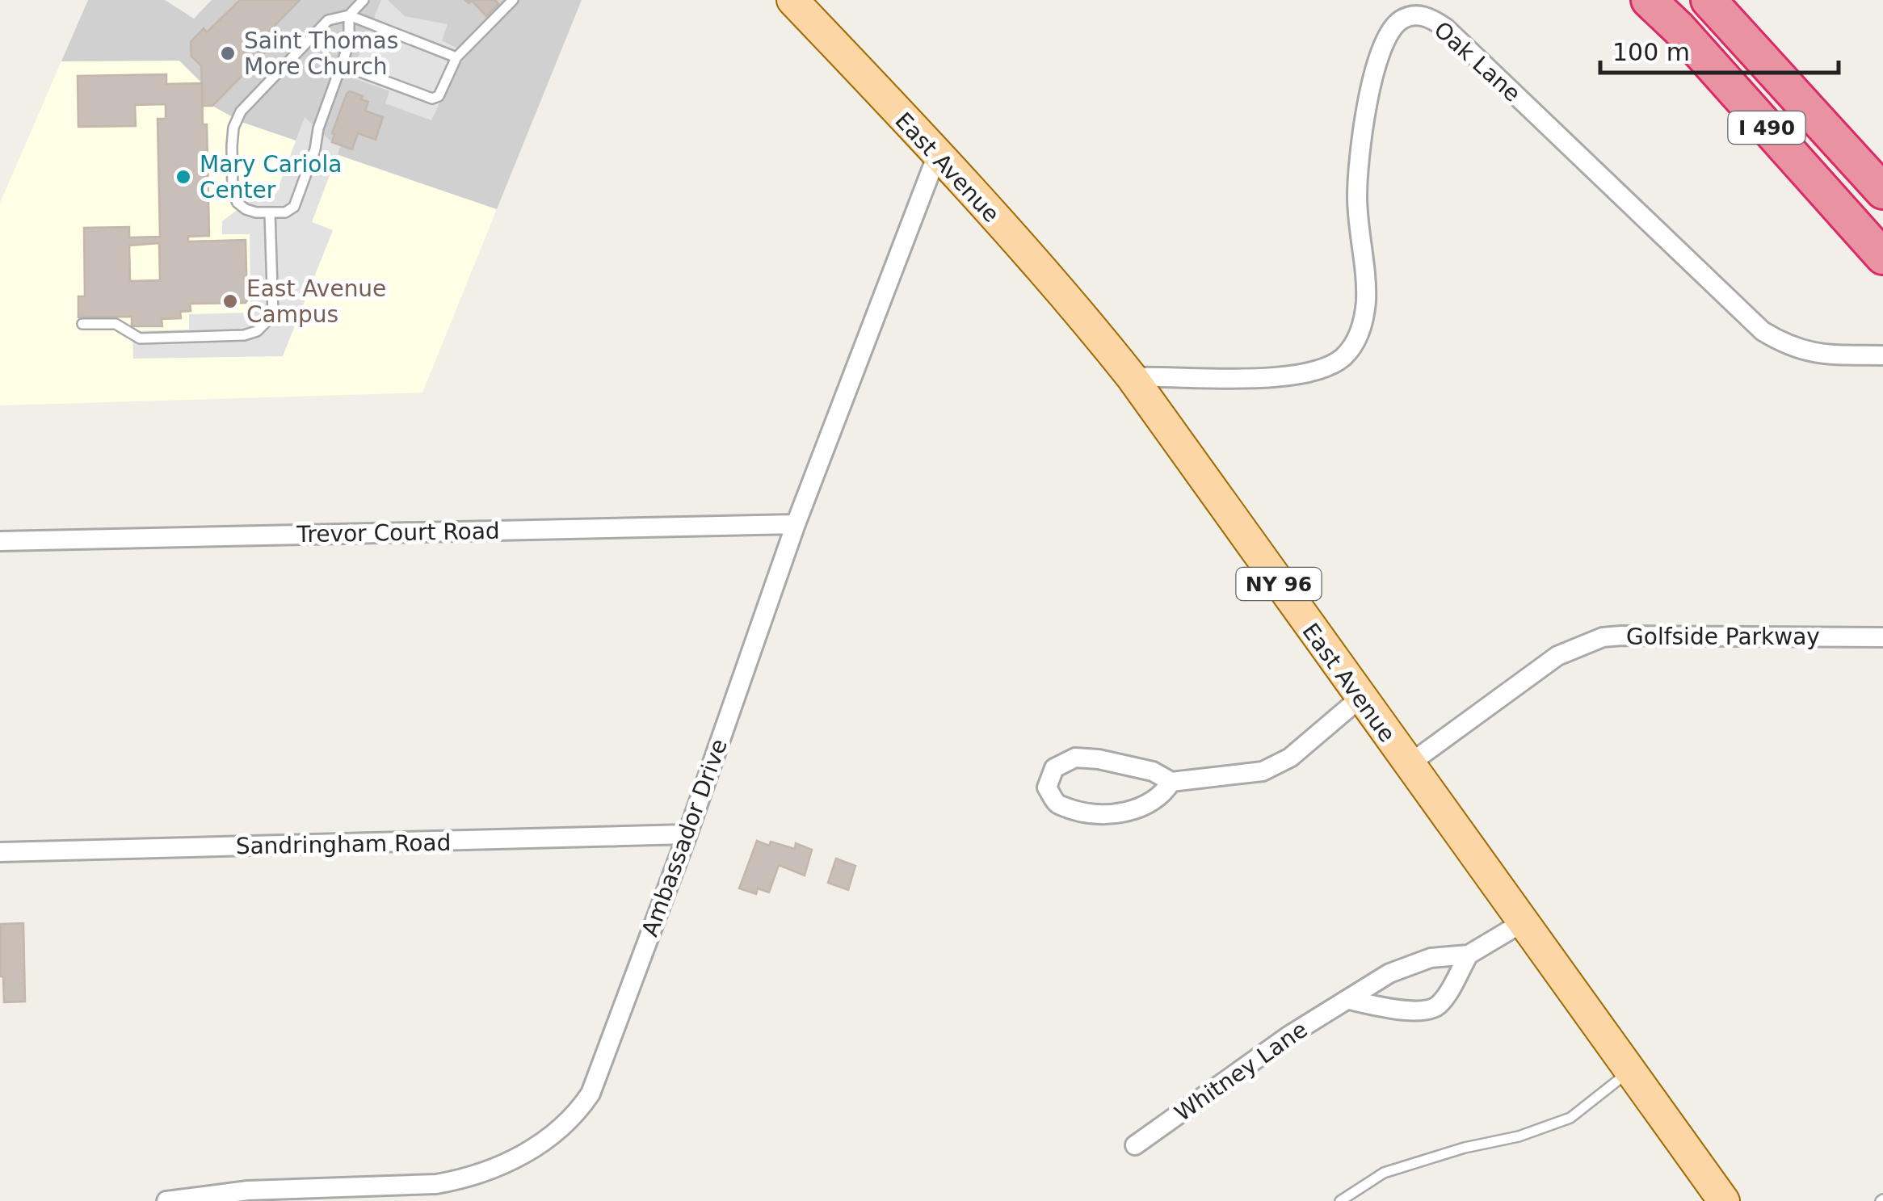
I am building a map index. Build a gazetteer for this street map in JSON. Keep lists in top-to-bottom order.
{
  "streets": {
    "highway": ["I 490"],
    "main road": ["East Avenue", "NY 96"],
    "street": [
      "Oak Lane",
      "Trevor Court Road",
      "Golfside Parkway",
      "Ambassador Drive",
      "Sandringham Road",
      "Whitney Lane"
    ]
  },
  "crossings": [
    ["Oak Lane", "East Avenue"],
    ["East Avenue", "Golfside Parkway"],
    ["East Avenue", "Ambassador Drive"],
    ["East Avenue", "Whitney Lane"],
    ["Trevor Court Road", "Ambassador Drive"],
    ["Ambassador Drive", "Sandringham Road"]
  ],
  "places": ["Saint Thomas More Church", "Mary Cariola Center", "East Avenue Campus"],
  "scale_bar": "100 m"
}
